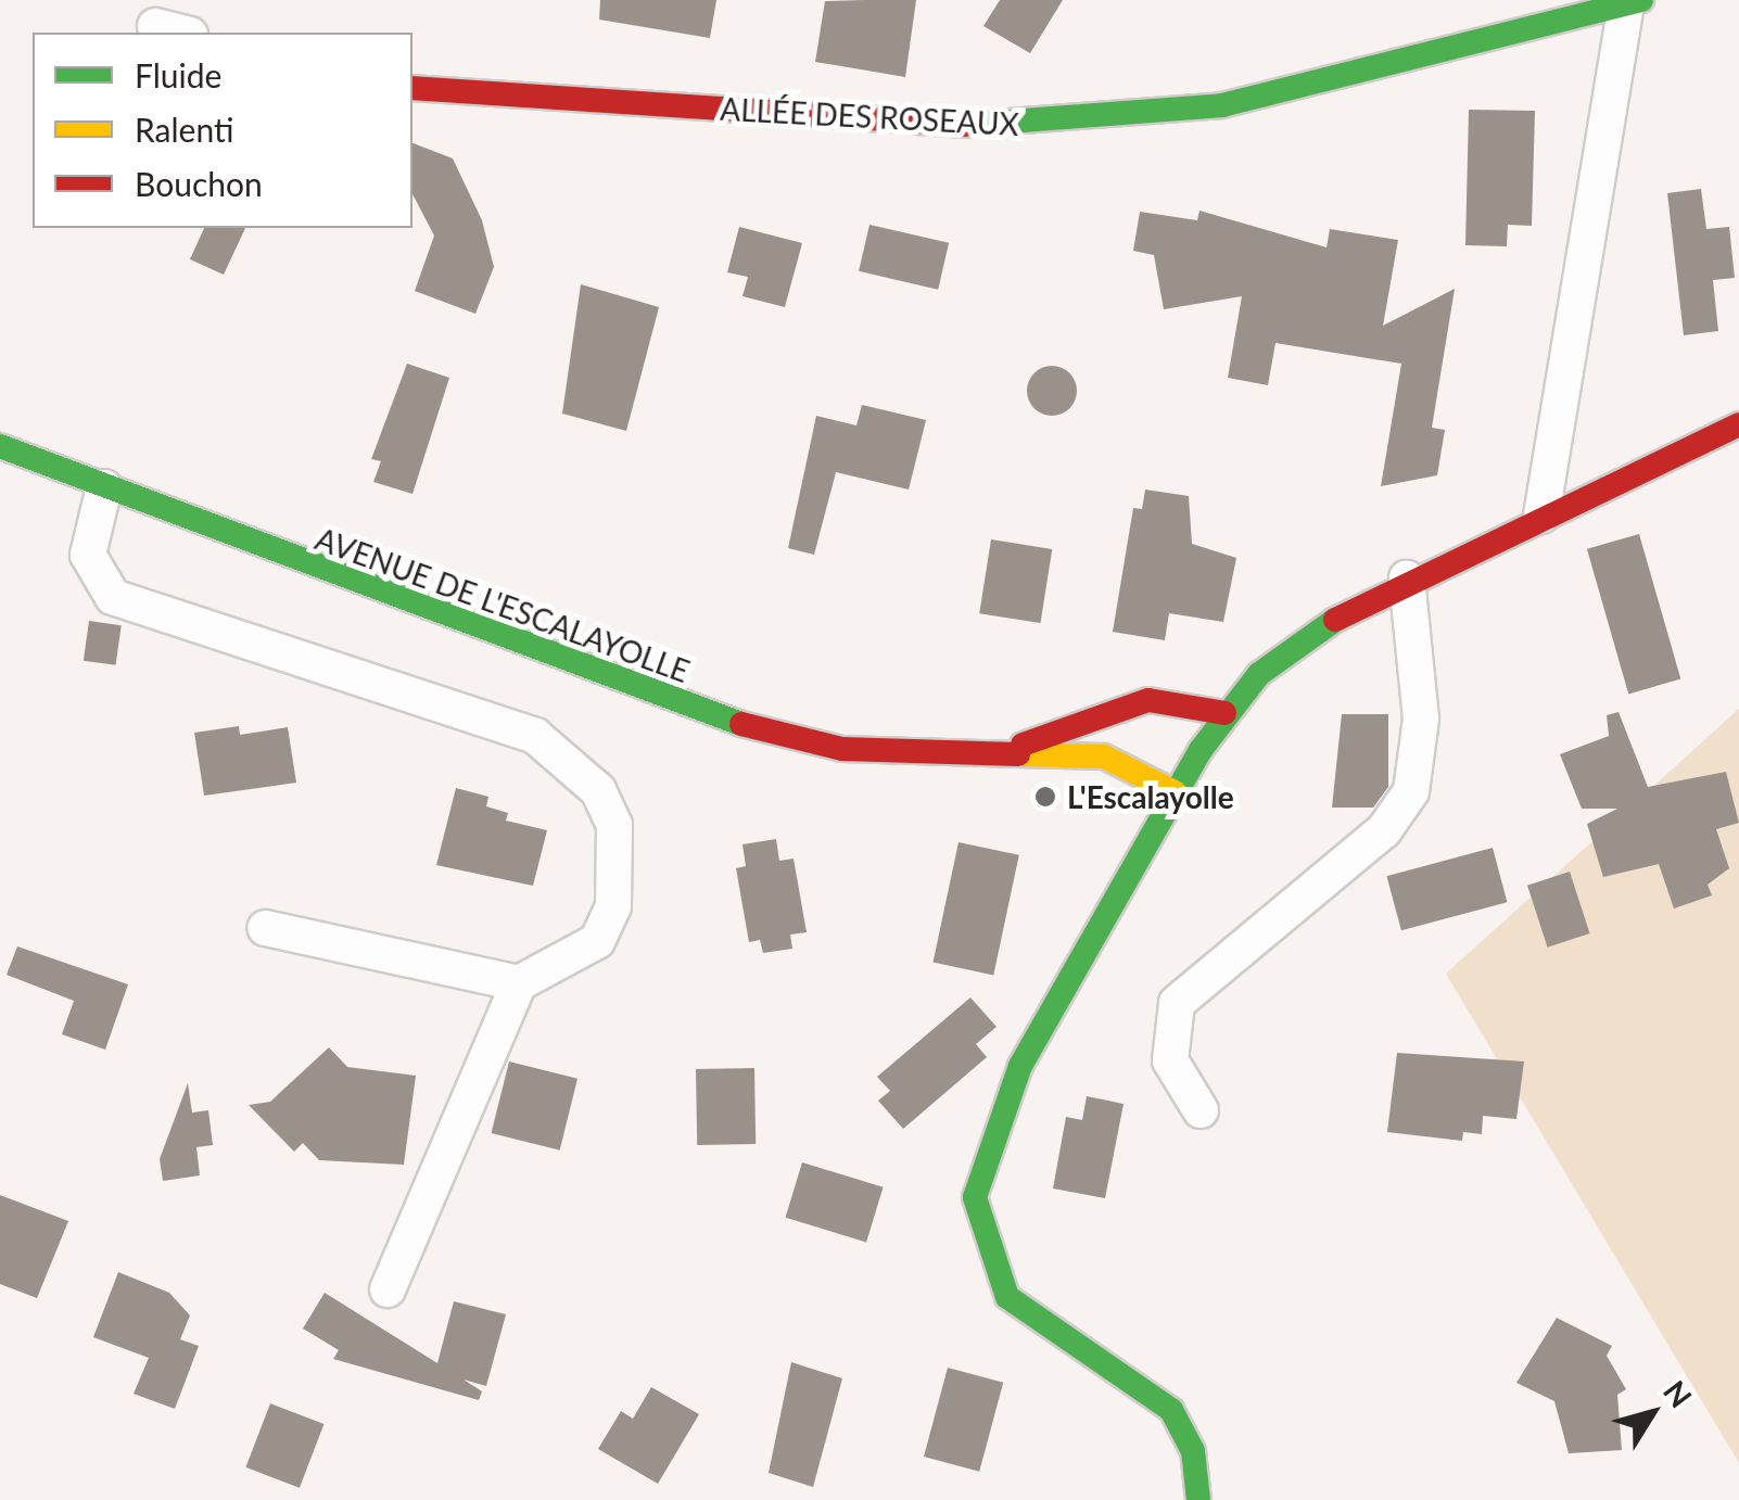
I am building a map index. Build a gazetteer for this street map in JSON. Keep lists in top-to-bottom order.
{
  "streets": {
    "street": ["ALLÉE DES ROSEAUX", "AVENUE DE L'ESCALAYOLLE"]
  },
  "places": ["L'Escalayolle"],
  "legend": ["Fluide", "Ralenti", "Bouchon"],
  "north": "top right"
}
